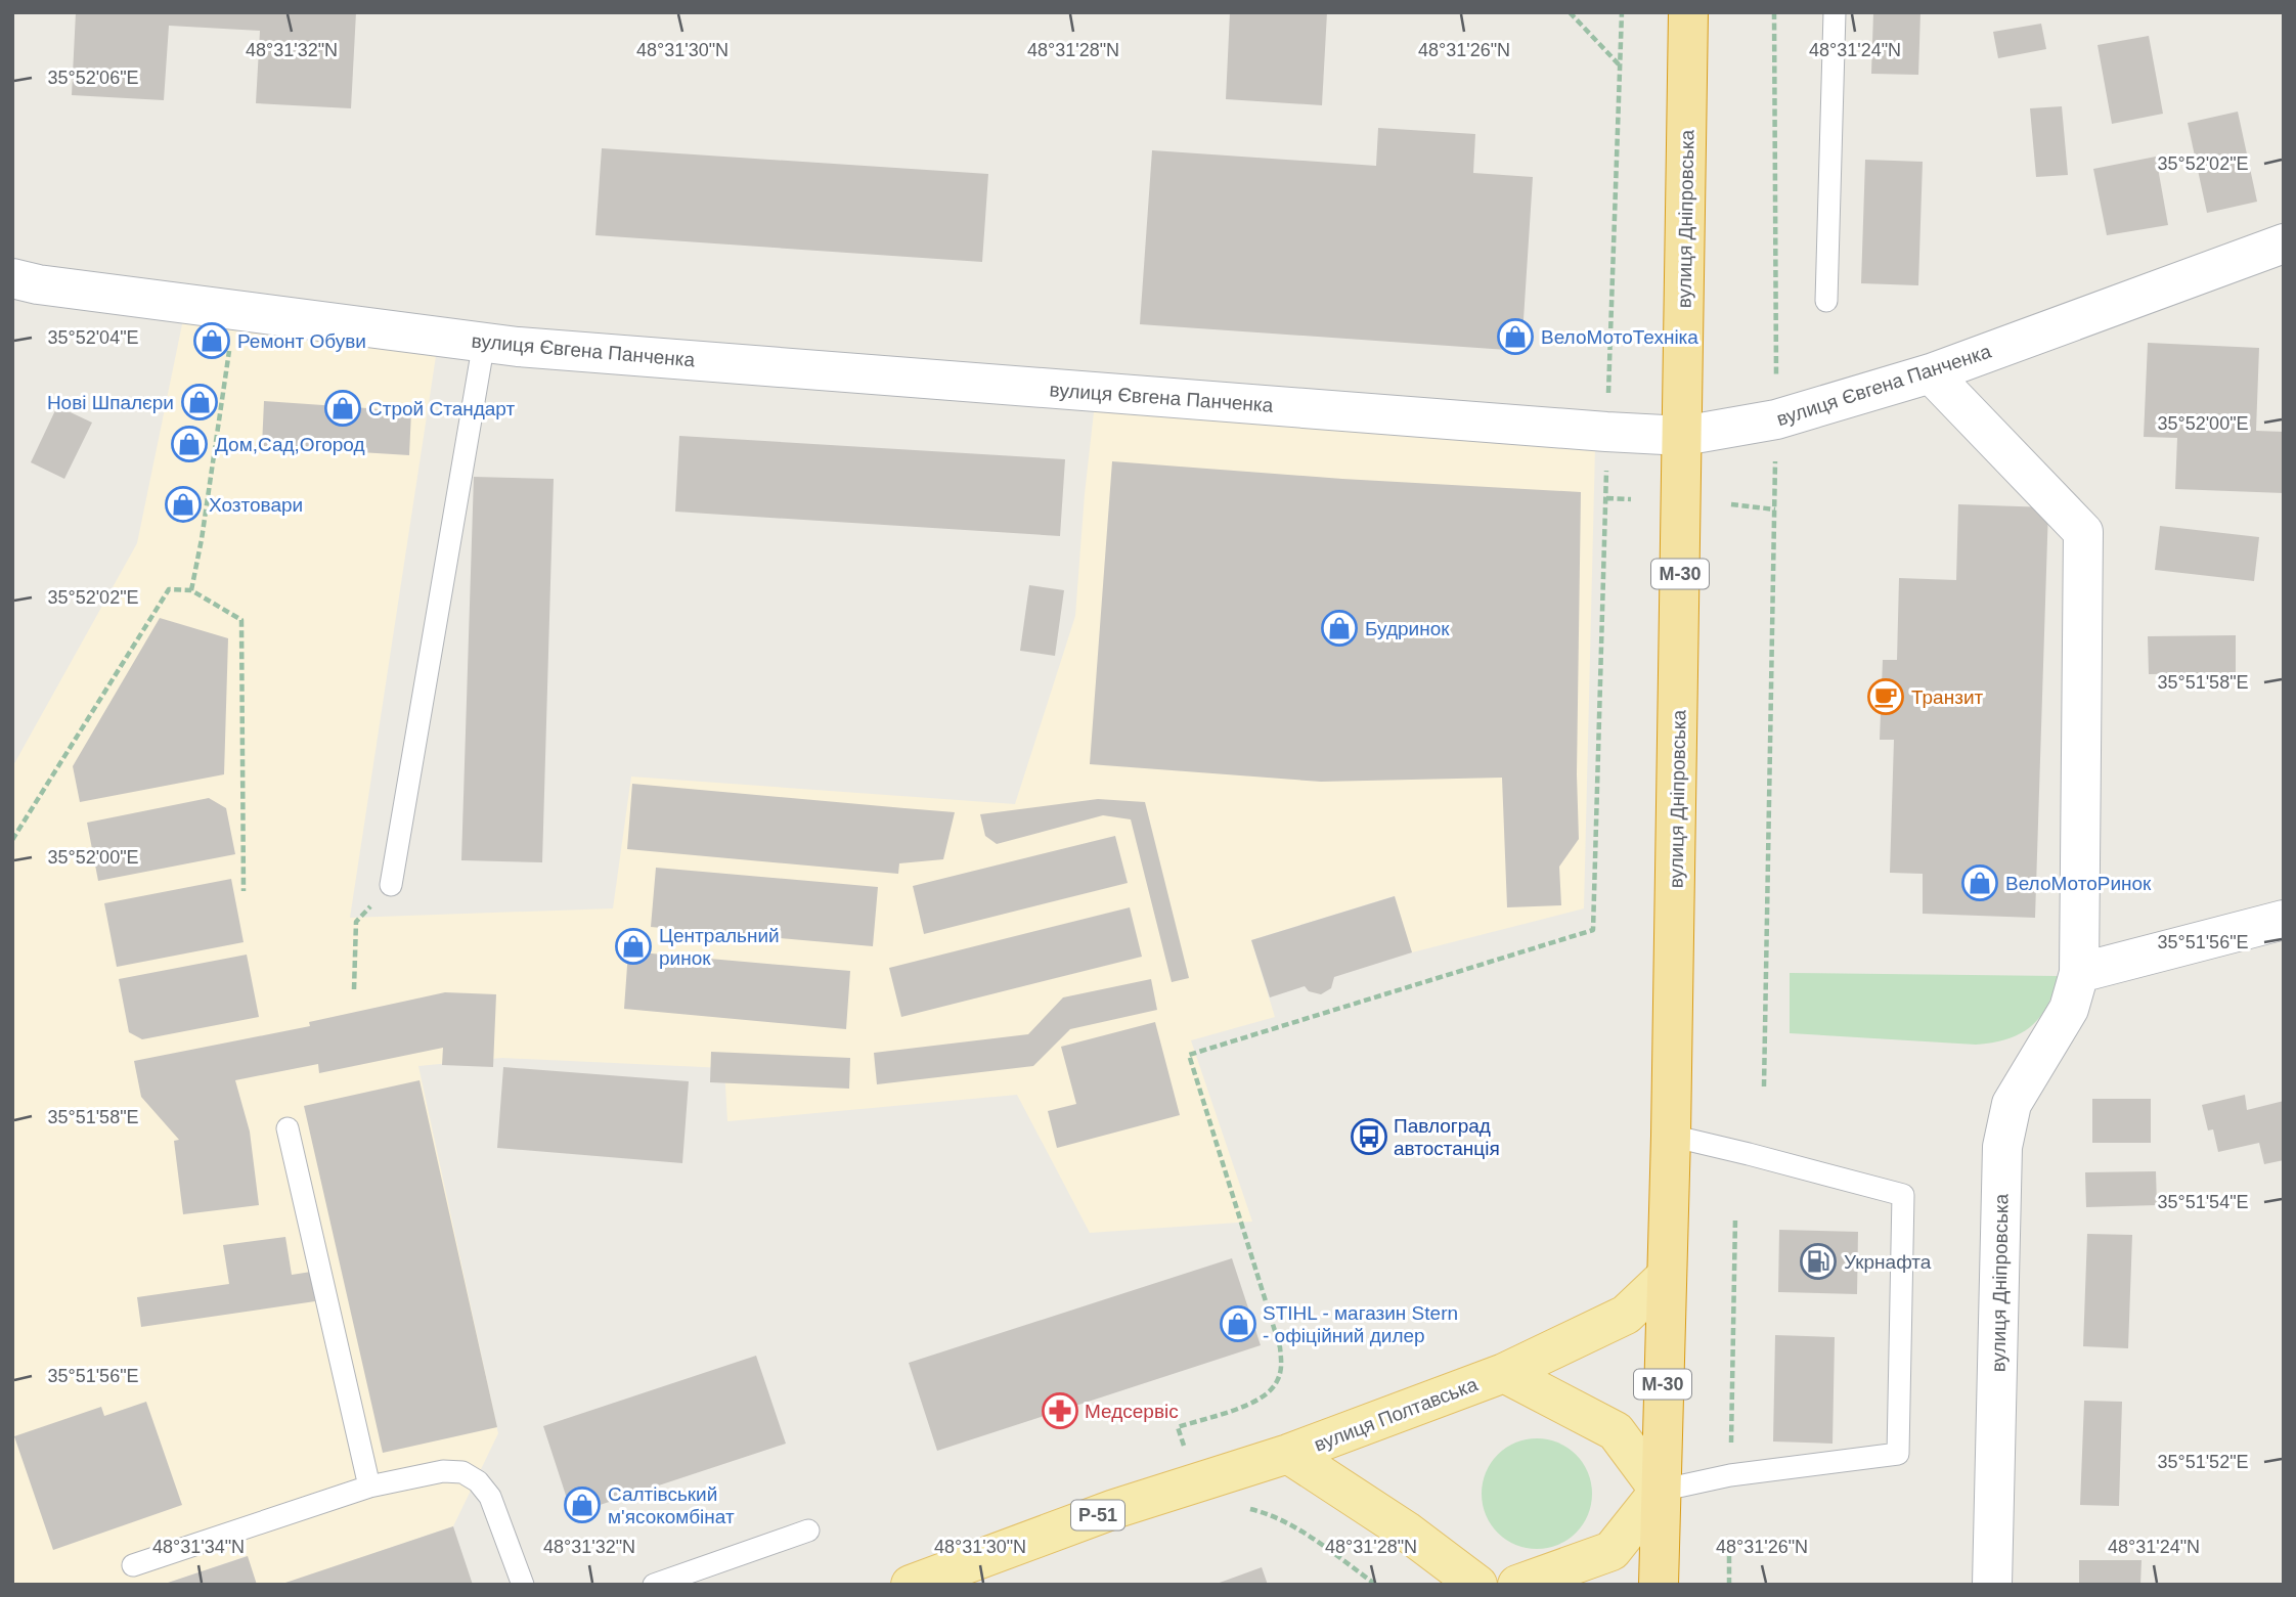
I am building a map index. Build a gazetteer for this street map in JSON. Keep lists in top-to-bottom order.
{
  "streets": {
    "highway": ["вулиця Дніпровська", "М-30"],
    "main road": ["вулиця Полтавська", "Р-51"],
    "street": ["вулиця Євгена Панченка"]
  },
  "crossings": [
    ["вулиця Дніпровська", "вулиця Євгена Панченка"],
    ["вулиця Дніпровська", "Р-51"],
    ["вулиця Полтавська", "Р-51"]
  ],
  "places": {
    "shop": [
      "ВелоМотоТехніка",
      "Ремонт Обуви",
      "Нові Шпалєри",
      "Строй Стандарт",
      "Дом,Сад,Огород",
      "Хозтовари",
      "Будринок",
      "ВелоМотоРинок",
      "Центральний ринок",
      "STIHL - магазин Stern - офіційний дилер",
      "Салтівський м'ясокомбінат"
    ],
    "cafe": ["Транзит"],
    "bus stop": ["Павлоград автостанція"],
    "fuel station": ["Укрнафта"],
    "pharmacy": ["Медсервіс"]
  },
  "coordinates": [
    "48°31'32\"N",
    "48°31'30\"N",
    "48°31'28\"N",
    "48°31'26\"N",
    "48°31'24\"N",
    "35°52'06\"E",
    "35°52'02\"E",
    "35°52'04\"E",
    "35°52'00\"E",
    "35°51'58\"E",
    "35°51'56\"E",
    "35°51'54\"E",
    "35°51'52\"E",
    "48°31'34\"N"
  ]
}
